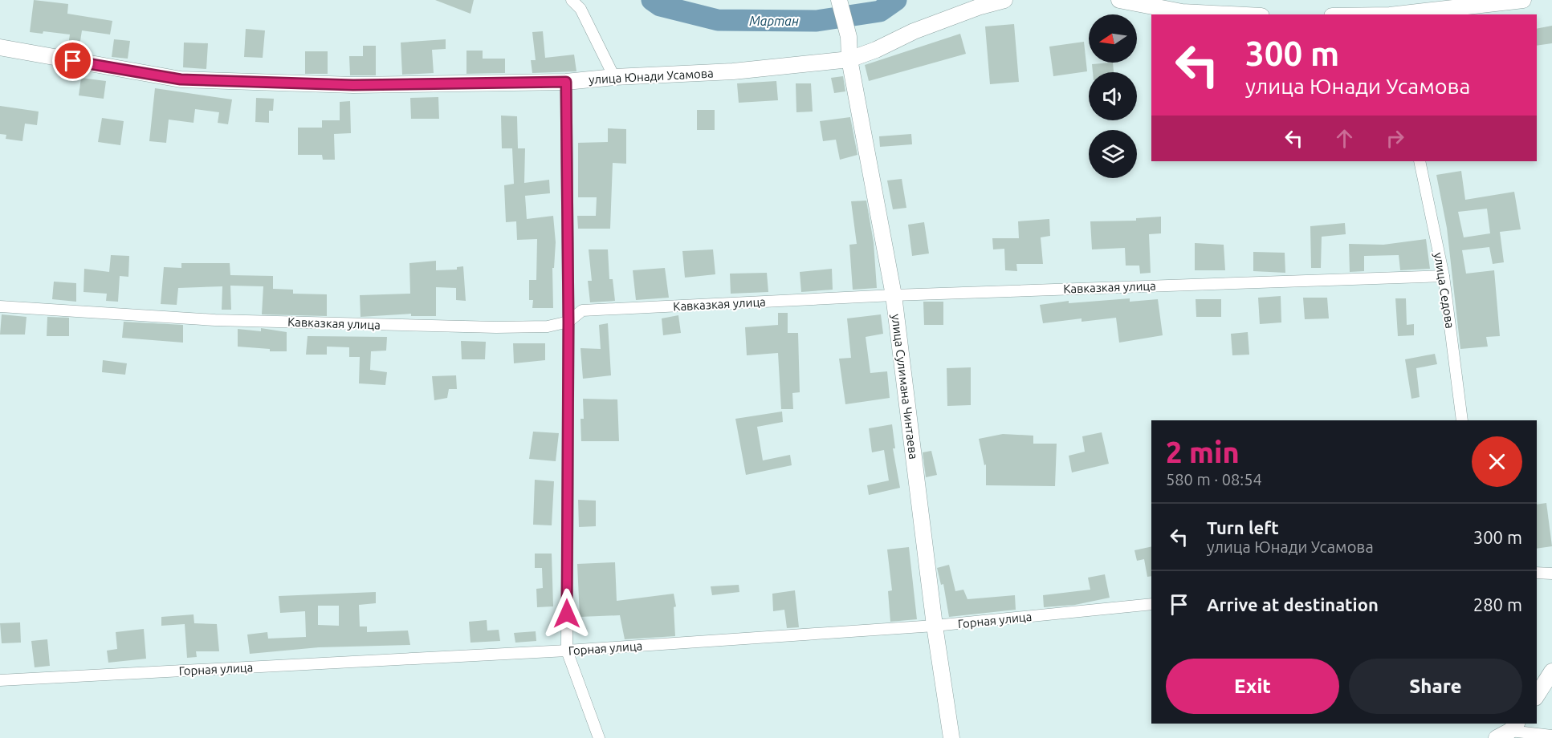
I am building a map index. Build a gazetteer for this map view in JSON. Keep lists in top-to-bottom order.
{
  "streets": {
    "street": [
      "улица Юнади Усамова",
      "Кавказкая улица",
      "улица Седова",
      "улица Сулимана Чинтаева",
      "Горная улица"
    ]
  },
  "crossings": [
    ["улица Юнади Усамова", "улица Сулимана Чинтаева"],
    ["Кавказкая улица", "улица Седова"],
    ["Кавказкая улица", "улица Сулимана Чинтаева"],
    ["улица Сулимана Чинтаева", "Горная улица"]
  ],
  "water": ["Мартан"],
  "north": "left",
  "page": {
    "turn": ["300 m", "улица Юнади Усамова"],
    "heading": ["2 min", "580 m · 08:54"],
    "list": [
      {
        "name": "Turn left",
        "note": "улица Юнади Усамова",
        "value": "300 m"
      },
      {
        "name": "Arrive at destination",
        "value": "280 m"
      }
    ],
    "buttons": ["Exit", "Share"]
  }
}
